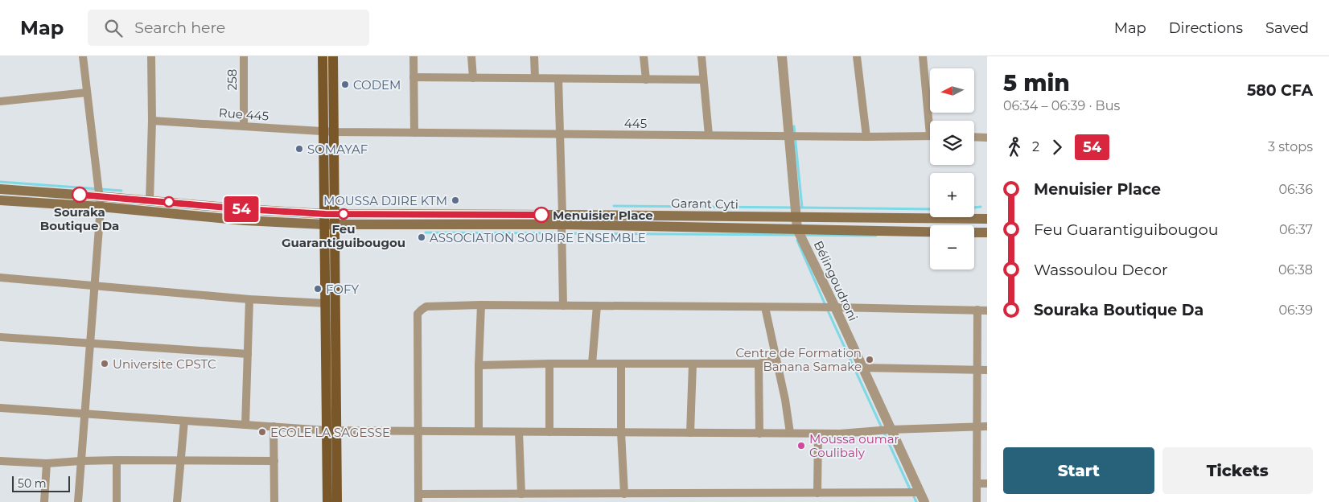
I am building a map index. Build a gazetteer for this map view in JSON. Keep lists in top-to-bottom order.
{
  "streets": {
    "main road": ["Garant Cyti"],
    "street": [
      "258",
      "Rue 445",
      "445",
      "Bélingoudroni"
    ]
  },
  "crossings": [
    ["258", "Rue 445"],
    ["Rue 445", "445"],
    ["445", "Bélingoudroni"],
    ["Garant Cyti", "Bélingoudroni"]
  ],
  "places": [
    "CODEM",
    "SOMAYAF",
    "Souraka Boutique Da",
    "MOUSSA DJIRE KTM",
    "Feu Guarantiguibougou",
    "Menuisier Place",
    "ASSOCIATION SOURIRE ENSEMBLE",
    "FOFY",
    "Centre de Formation Banana Samake",
    "Universite CPSTC",
    "ECOLE LA SAGESSE",
    "Moussa oumar Coulibaly"
  ],
  "lines": ["bus line 54"],
  "scale_bar": "50 m",
  "north": "left",
  "page": {
    "header": "Map",
    "search": "Search here",
    "nav": ["Map", "Directions", "Saved"],
    "on_map": "54",
    "heading": ["5 min", "06:34 – 06:39 · Bus", "580 CFA"],
    "map_buttons": ["+", "−"],
    "legs": ["2", "54", "3 stops"],
    "list": [
      {
        "name": "Menuisier Place",
        "value": "06:36"
      },
      {
        "name": "Feu Guarantiguibougou",
        "value": "06:37"
      },
      {
        "name": "Wassoulou Decor",
        "value": "06:38"
      },
      {
        "name": "Souraka Boutique Da",
        "value": "06:39"
      }
    ],
    "buttons": ["Start", "Tickets"],
    "scale": "50 m"
  }
}
